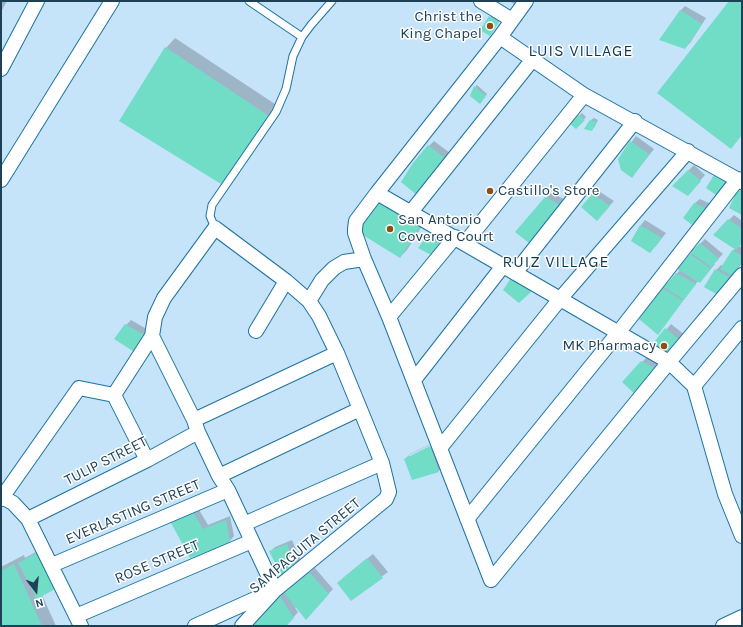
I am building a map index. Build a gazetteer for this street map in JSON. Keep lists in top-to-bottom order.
{
  "streets": {
    "street": [
      "TULIP STREET",
      "EVERLASTING STREET",
      "SAMPAGUITA STREET",
      "ROSE STREET"
    ]
  },
  "districts": ["LUIS VILLAGE", "RUIZ VILLAGE"],
  "places": [
    "Christ the King Chapel",
    "Castillo's Store",
    "San Antonio Covered Court",
    "MK Pharmacy"
  ],
  "north": "bottom"
}
